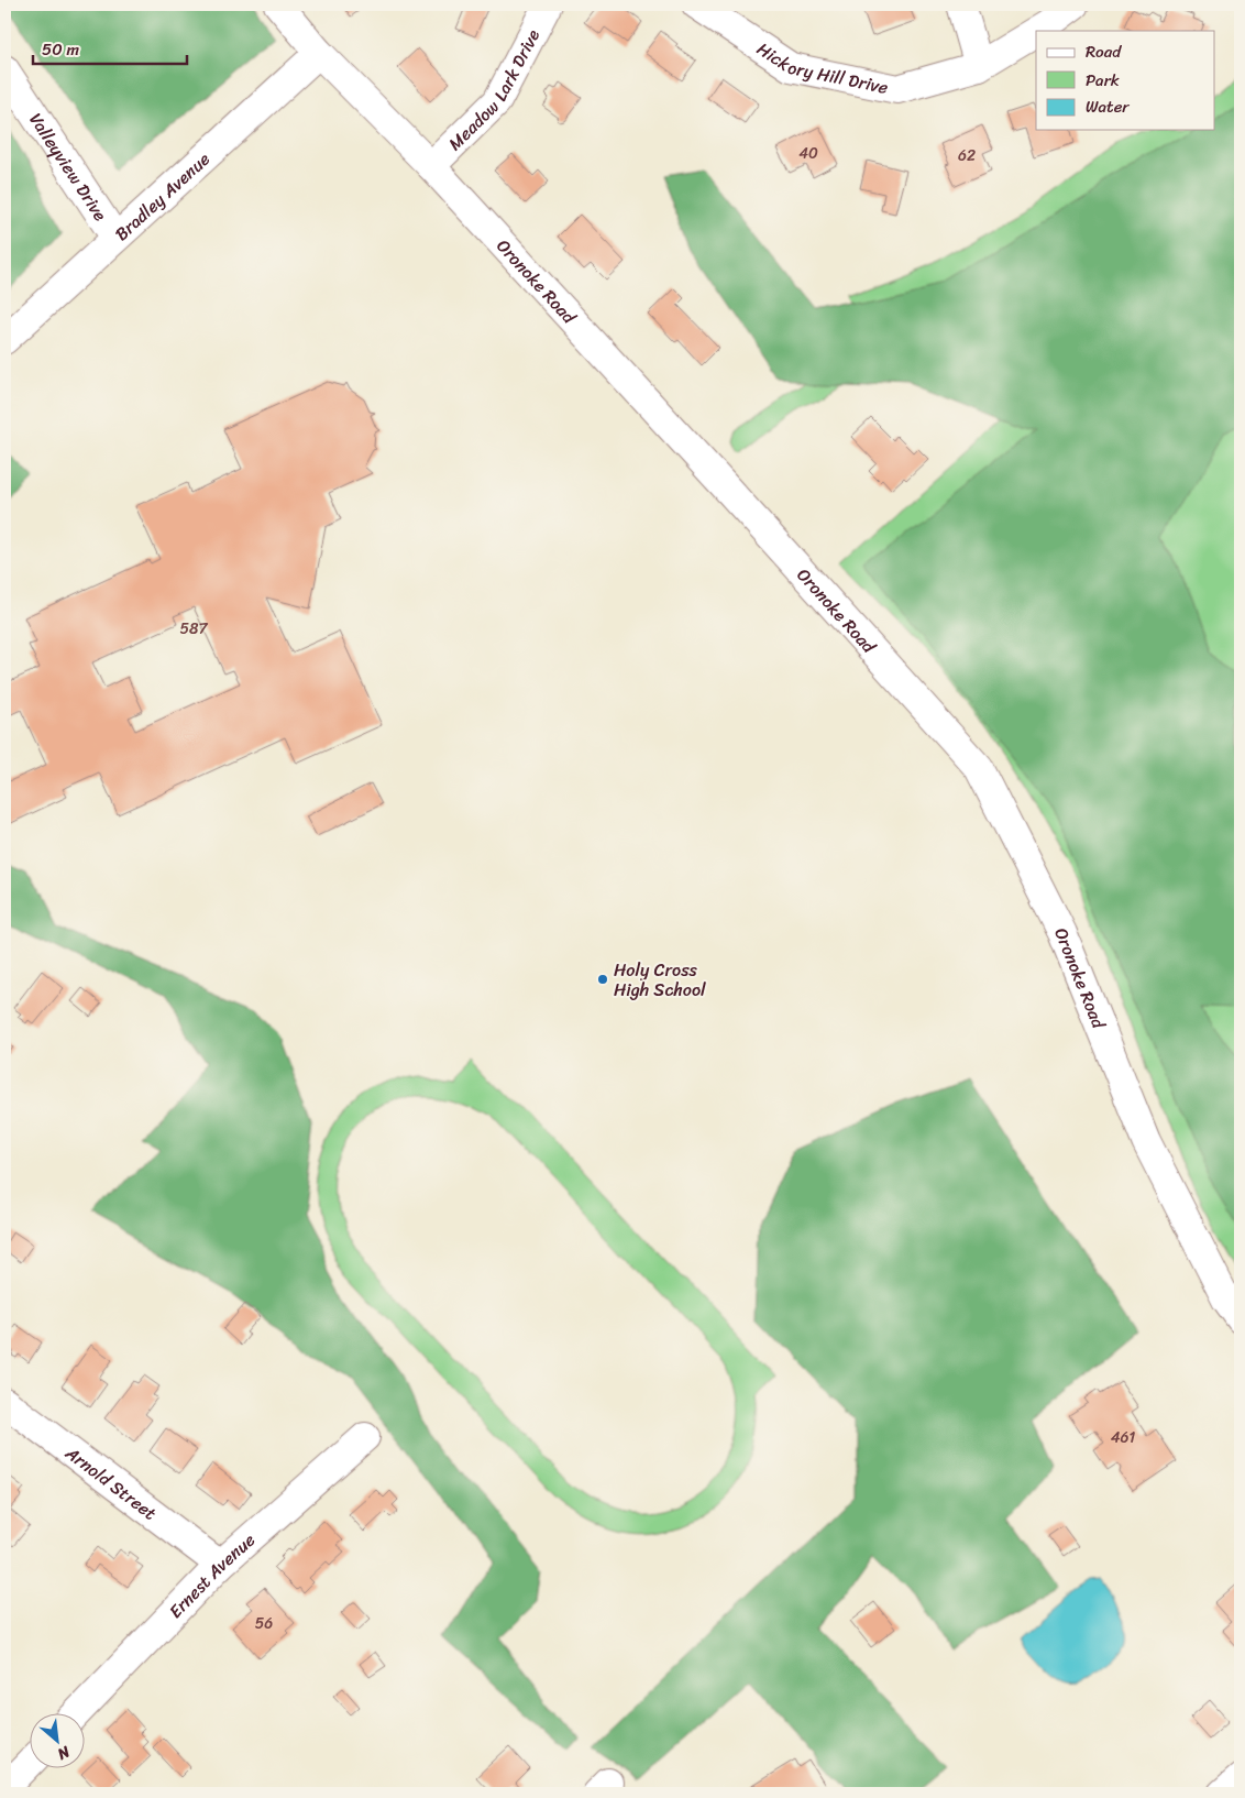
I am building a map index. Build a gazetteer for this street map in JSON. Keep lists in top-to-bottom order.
{
  "streets": {
    "street": [
      "Hickory Hill Drive",
      "Meadow Lark Drive",
      "Valleyview Drive",
      "Bradley Avenue",
      "Oronoke Road",
      "Arnold Street",
      "Ernest Avenue"
    ]
  },
  "crossings": [
    ["Meadow Lark Drive", "Oronoke Road"],
    ["Valleyview Drive", "Bradley Avenue"],
    ["Bradley Avenue", "Oronoke Road"],
    ["Arnold Street", "Ernest Avenue"]
  ],
  "places": ["Holy Cross High School"],
  "house_numbers": [
    "40",
    "62",
    "587",
    "461",
    "56"
  ],
  "legend": ["Road", "Park", "Water"],
  "scale_bar": "50 m",
  "north": "bottom right"
}
